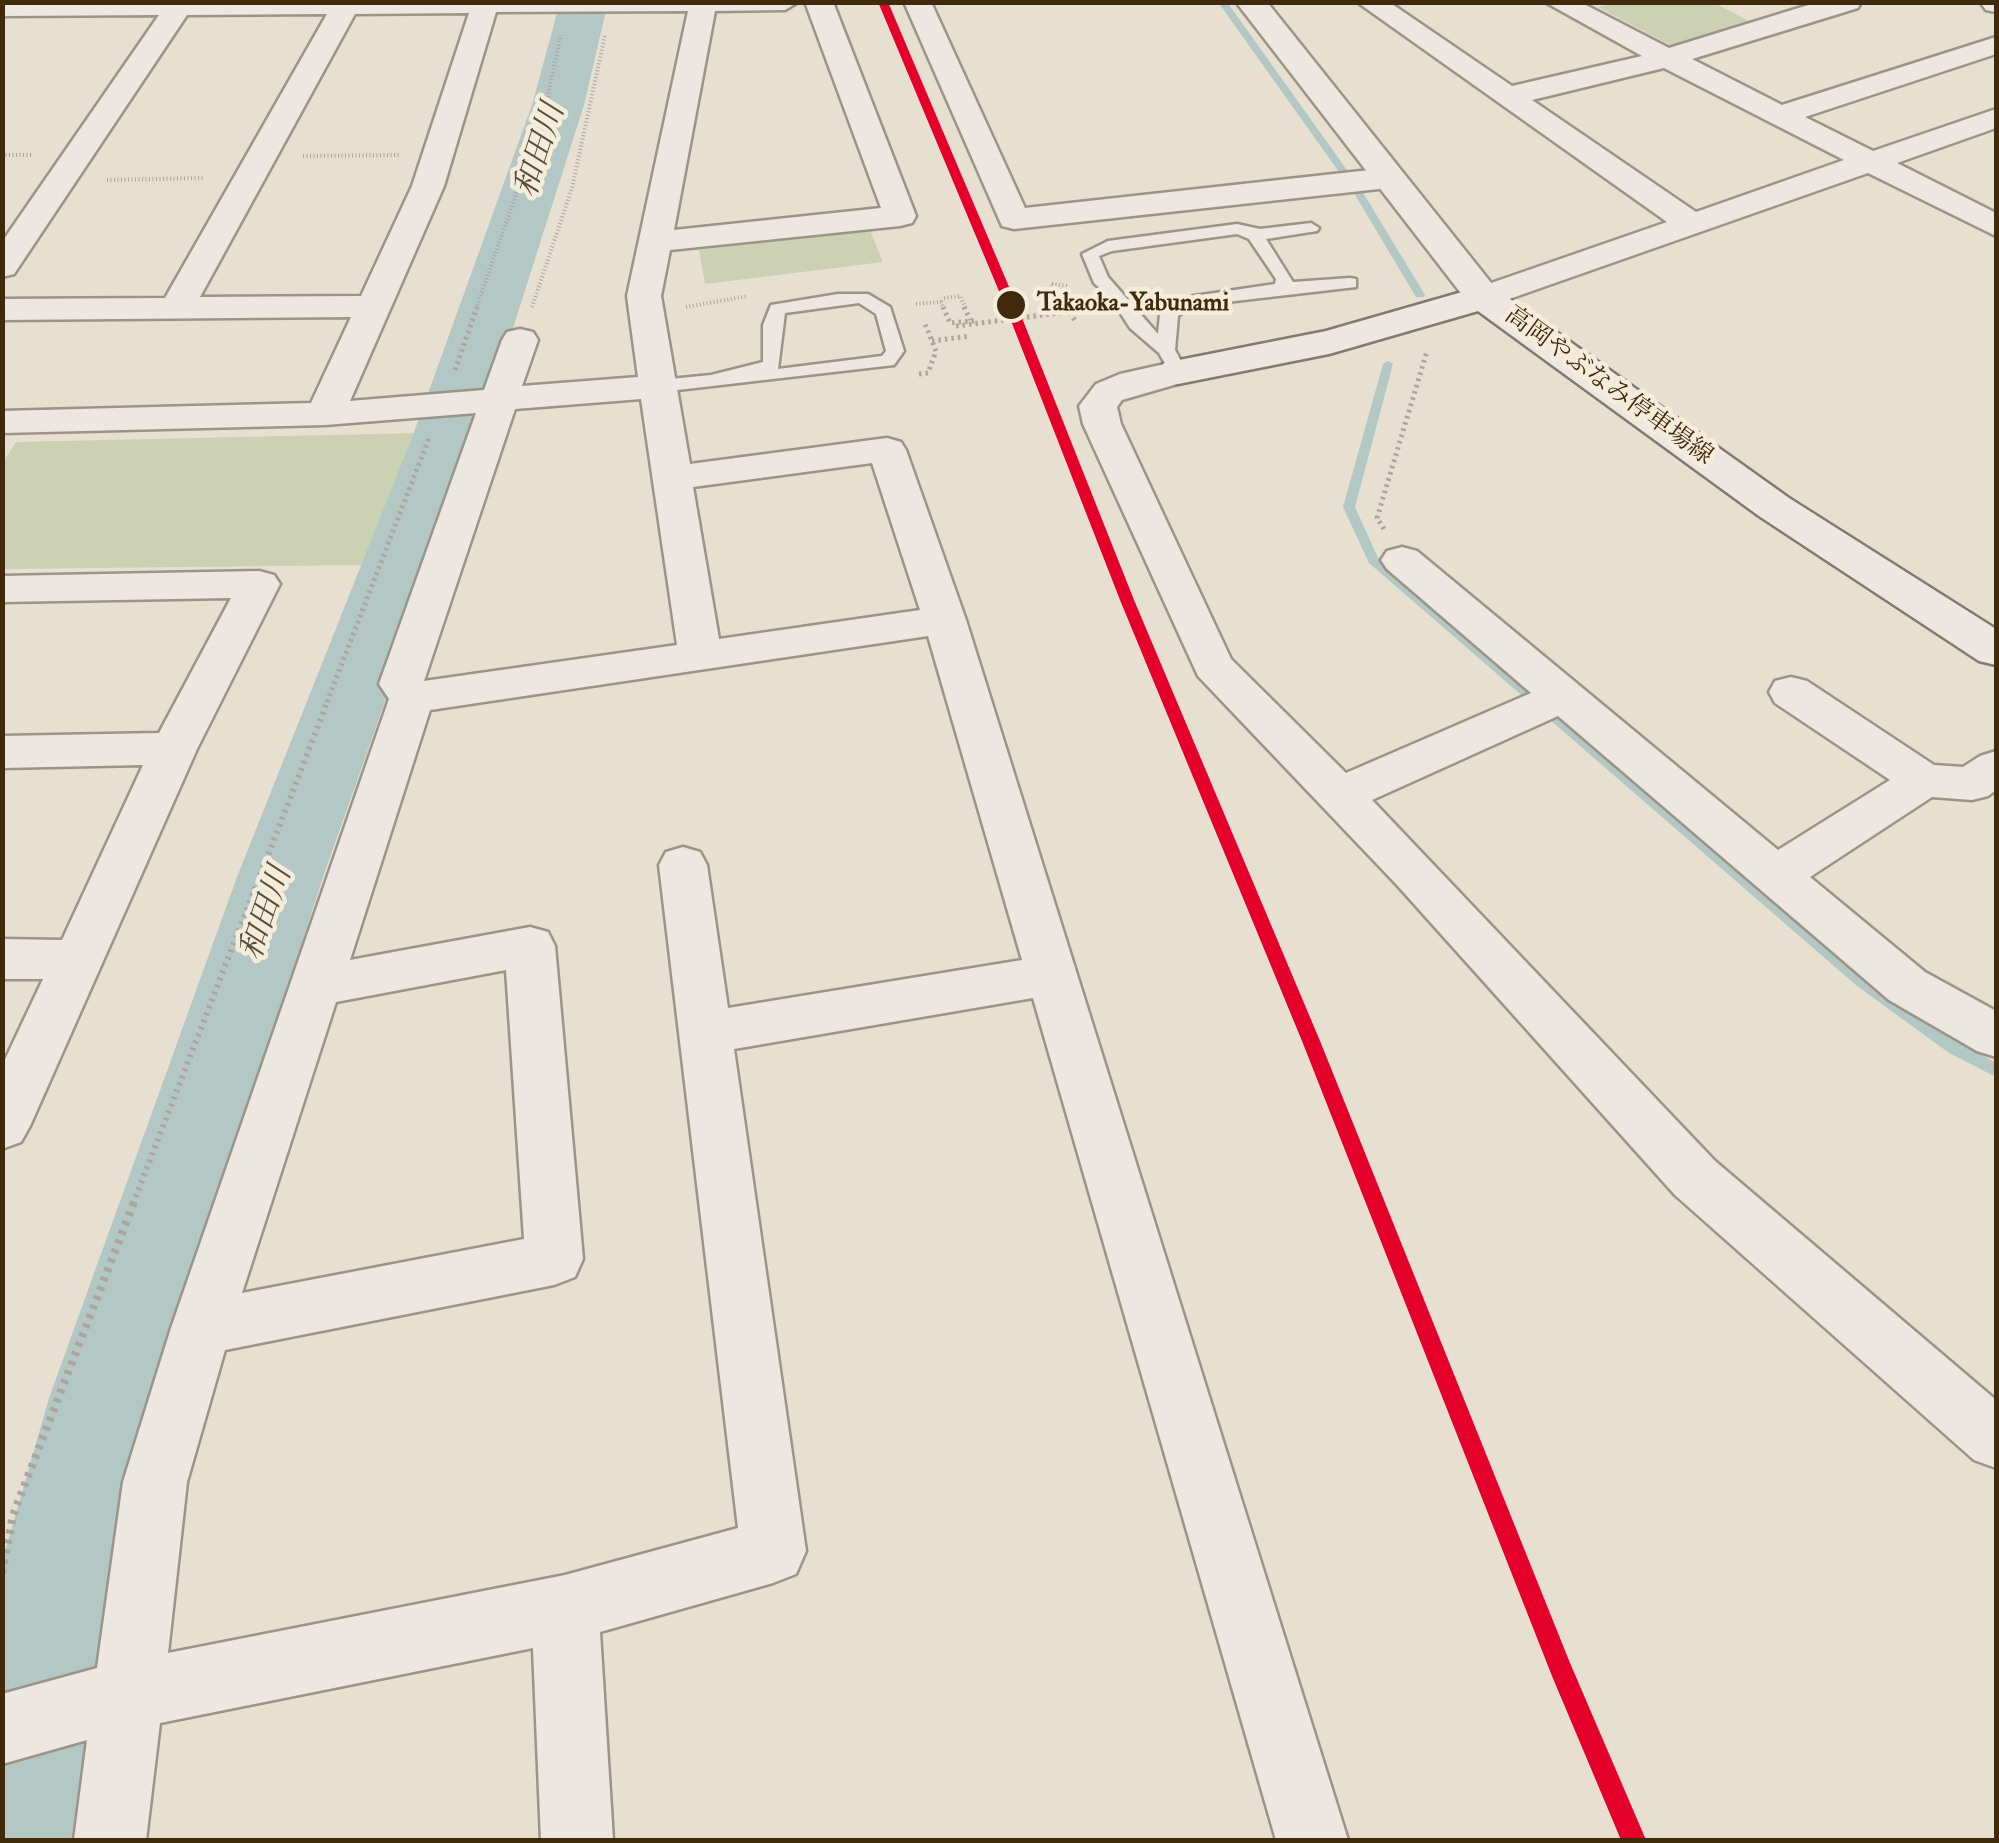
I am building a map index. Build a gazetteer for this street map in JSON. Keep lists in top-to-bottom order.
{
  "streets": {
    "main road": ["高岡やぶなみ停車場線"]
  },
  "water": ["和田川"],
  "places": ["Takaoka-Yabunami"]
}
